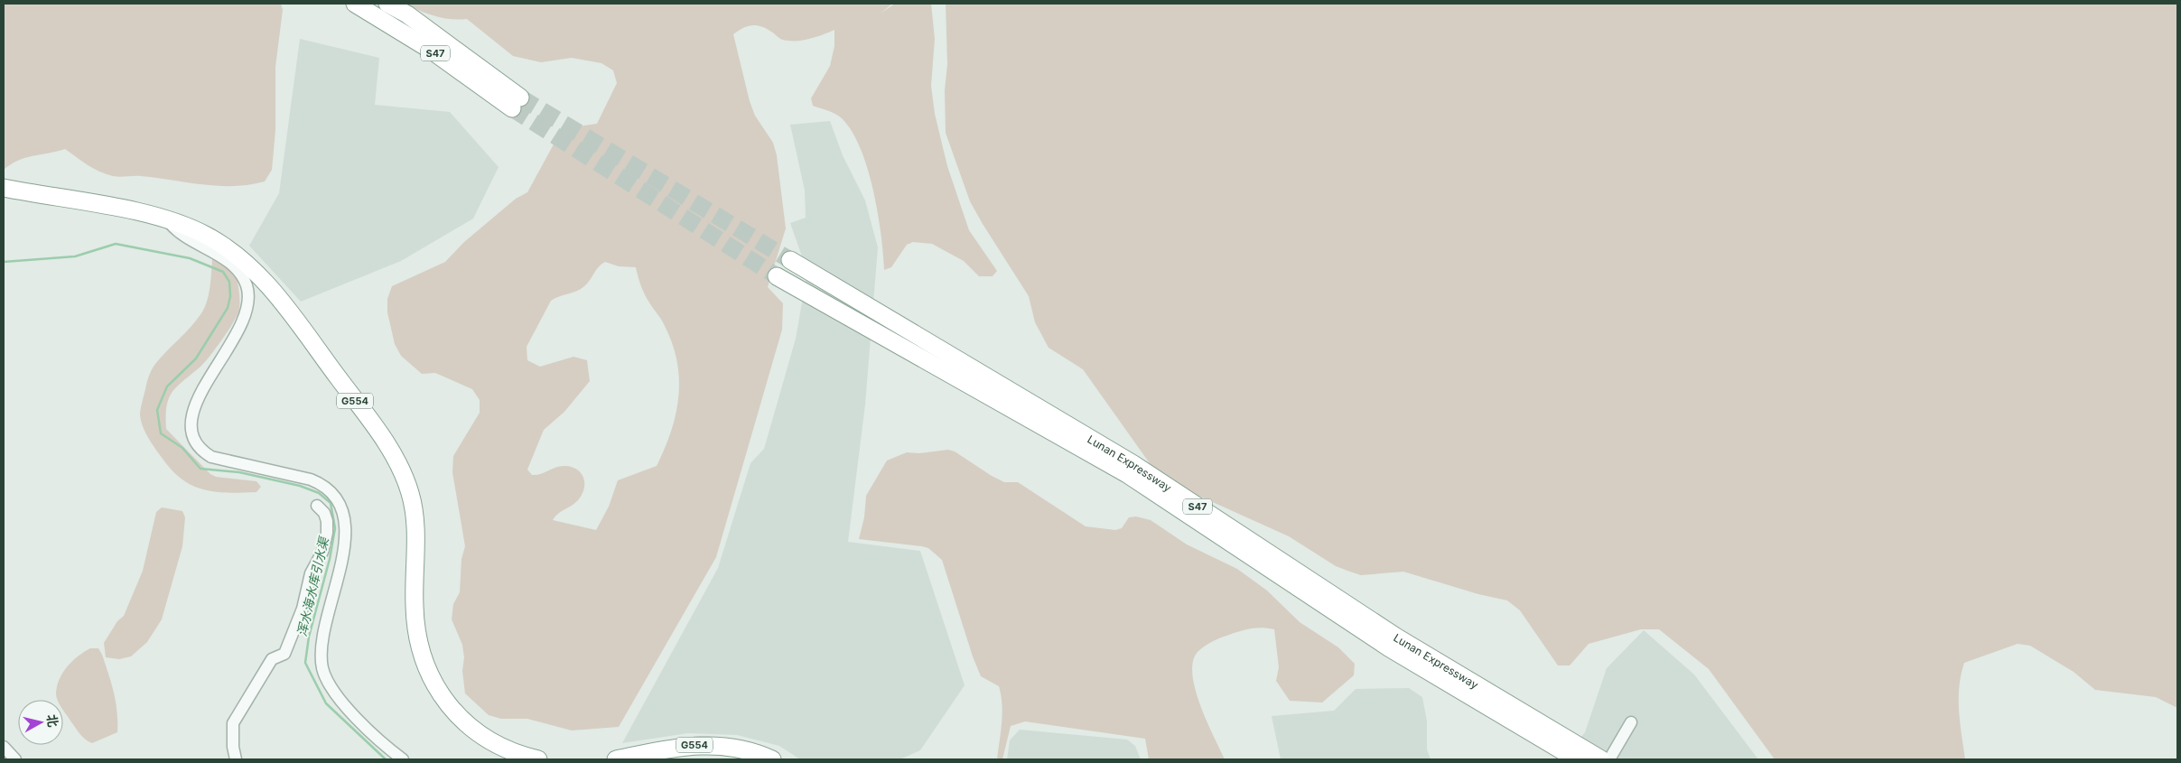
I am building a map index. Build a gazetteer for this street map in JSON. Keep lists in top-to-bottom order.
{
  "streets": {
    "highway": ["S47", "G554", "Lunan Expressway"]
  },
  "water": ["浑水海水库引水渠"],
  "north": "right"
}
